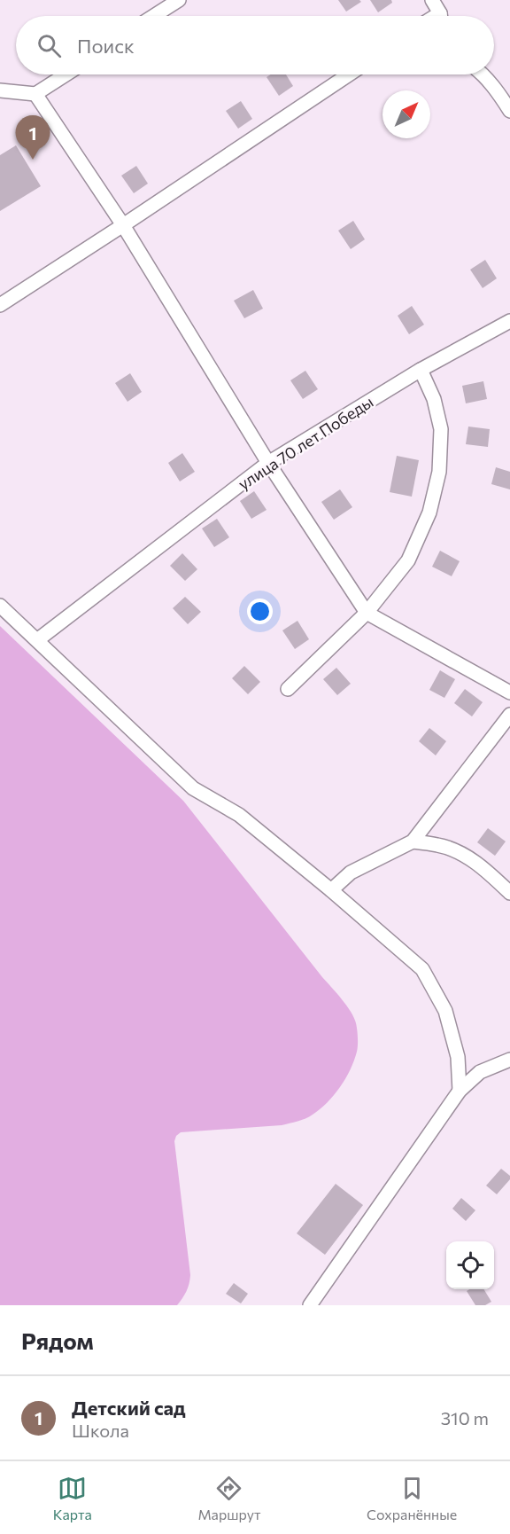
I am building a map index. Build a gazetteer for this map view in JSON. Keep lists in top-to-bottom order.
{
  "streets": {
    "street": ["улица 70 лет Победы"]
  },
  "north": "top right",
  "page": {
    "search": "Поиск",
    "pins": "1",
    "heading": "Рядом",
    "list": [
      {
        "mark": "1",
        "name": "Детский сад",
        "note": "Школа",
        "value": "310 m"
      }
    ],
    "nav": ["Карта", "Маршрут", "Сохранённые"]
  }
}
